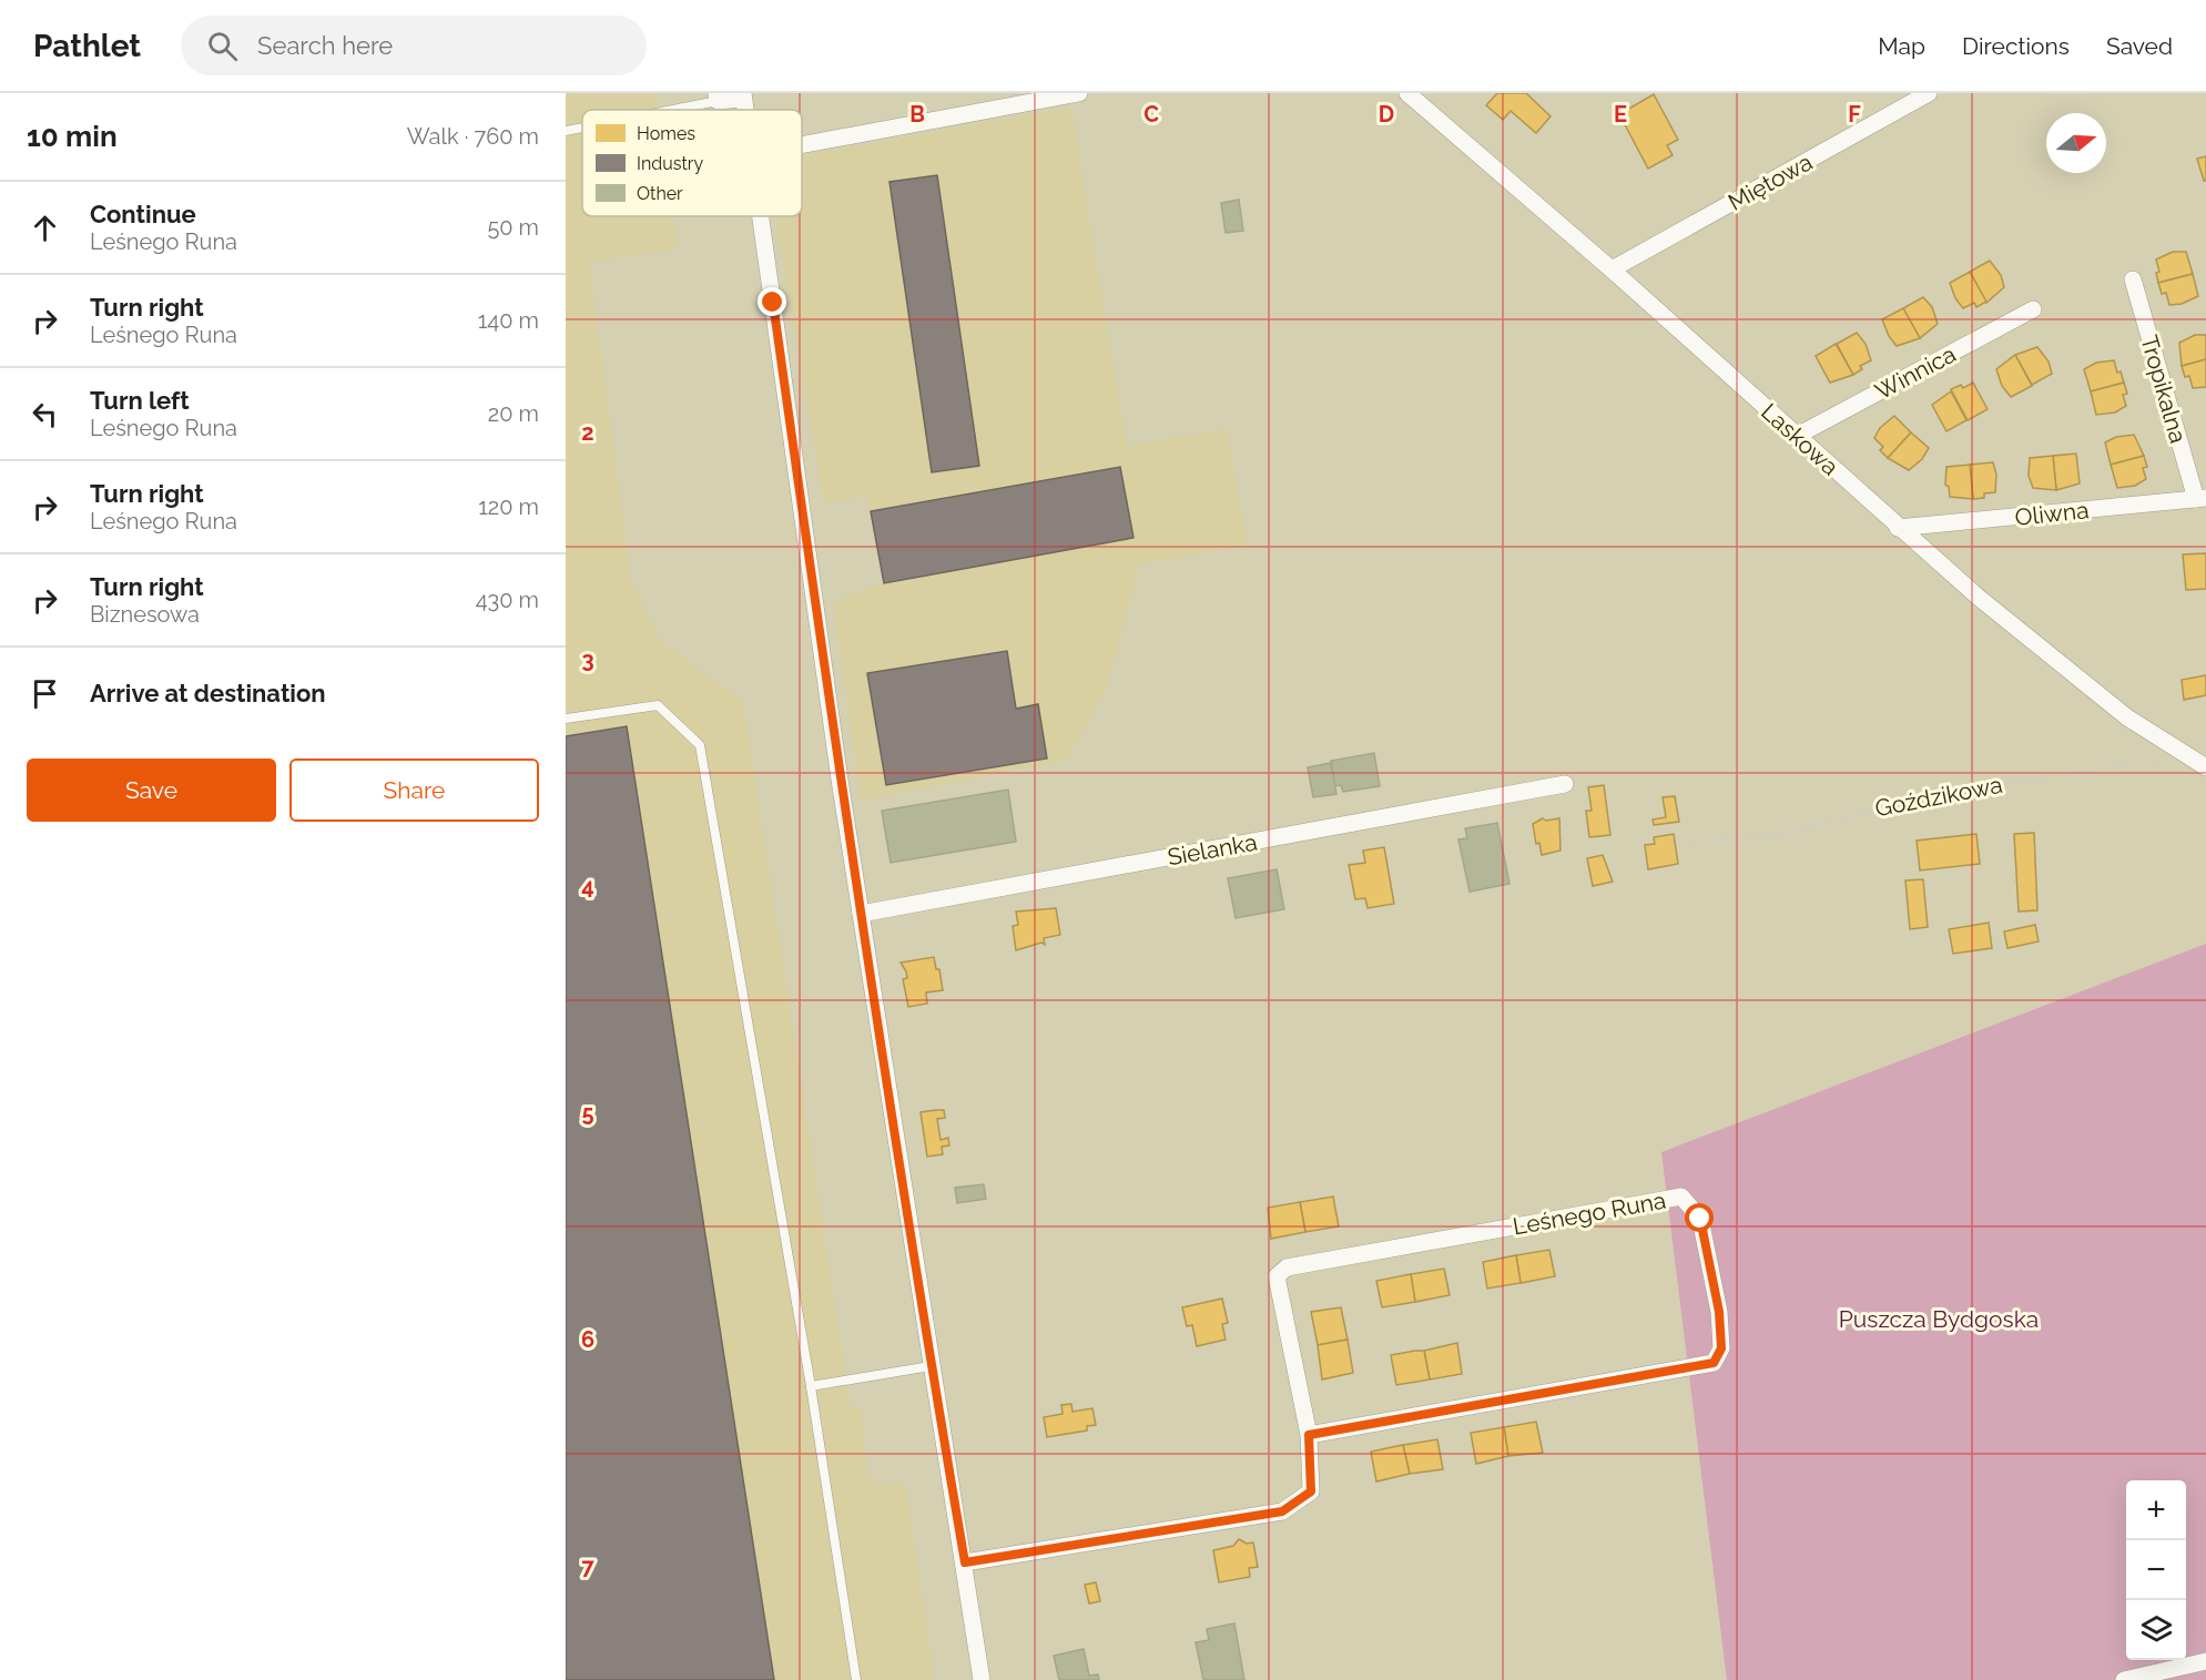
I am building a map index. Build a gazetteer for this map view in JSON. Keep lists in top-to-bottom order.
{
  "streets": {
    "street": [
      "Miętowa",
      "Winnica",
      "Tropikalna",
      "Laskowa",
      "Oliwna",
      "Sielanka",
      "Leśnego Runa"
    ],
    "path": ["Goździkowa"]
  },
  "crossings": [
    ["Miętowa", "Laskowa"],
    ["Winnica", "Laskowa"],
    ["Tropikalna", "Oliwna"],
    ["Laskowa", "Oliwna"],
    ["Laskowa", "Goździkowa"]
  ],
  "parks": ["Puszcza Bydgoska"],
  "legend": ["Homes", "Industry", "Other"],
  "north": "right",
  "page": {
    "header": "Pathlet",
    "search": "Search here",
    "nav": ["Map", "Directions", "Saved"],
    "heading": ["10 min", "Walk · 760 m"],
    "list": [
      ["Continue", "Leśnego Runa", "50 m"],
      ["Turn right", "Leśnego Runa", "140 m"],
      ["Turn left", "Leśnego Runa", "20 m"],
      ["Turn right", "Leśnego Runa", "120 m"],
      ["Turn right", "Biznesowa", "430 m"],
      "Arrive at destination"
    ],
    "buttons": ["Save", "Share"],
    "map_buttons": ["+", "−"]
  },
  "grid": {
    "columns": [
      "B",
      "C",
      "D",
      "E",
      "F"
    ],
    "rows": [
      "2",
      "3",
      "4",
      "5",
      "6",
      "7"
    ]
  }
}
